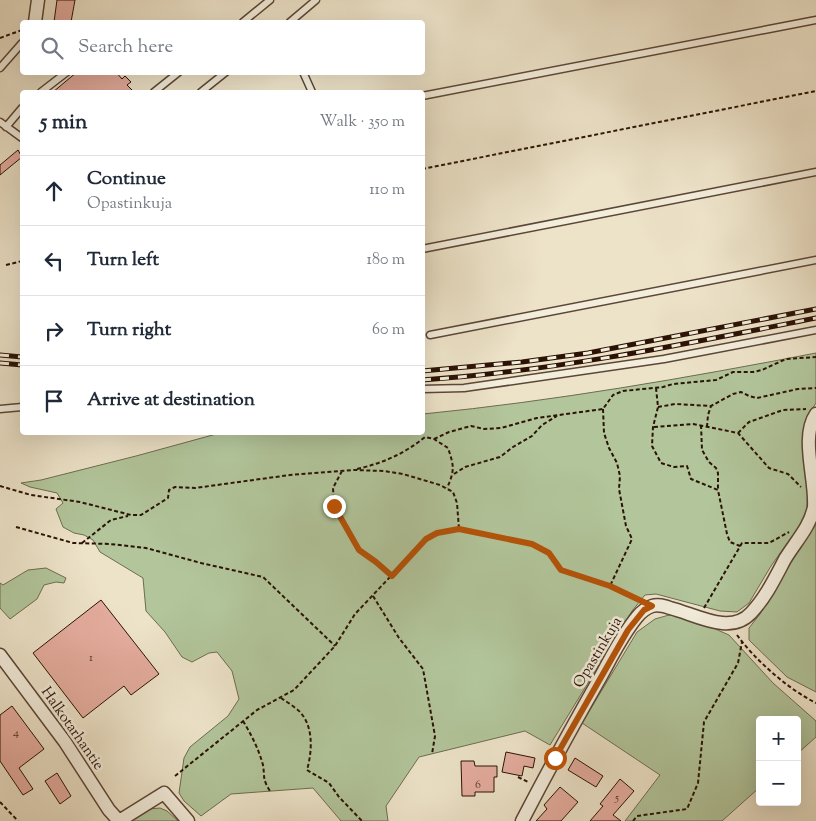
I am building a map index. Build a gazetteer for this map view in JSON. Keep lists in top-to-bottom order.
{
  "streets": {
    "street": ["Opastinkuja", "Halkotarhantie"]
  },
  "house_numbers": [
    "1",
    "4",
    "6",
    "5"
  ],
  "page": {
    "search": "Search here",
    "heading": ["5 min", "Walk · 350 m"],
    "list": [
      ["Continue", "Opastinkuja", "110 m"],
      ["Turn left", "180 m"],
      ["Turn right", "60 m"],
      "Arrive at destination"
    ],
    "map_buttons": ["+", "−"]
  }
}
